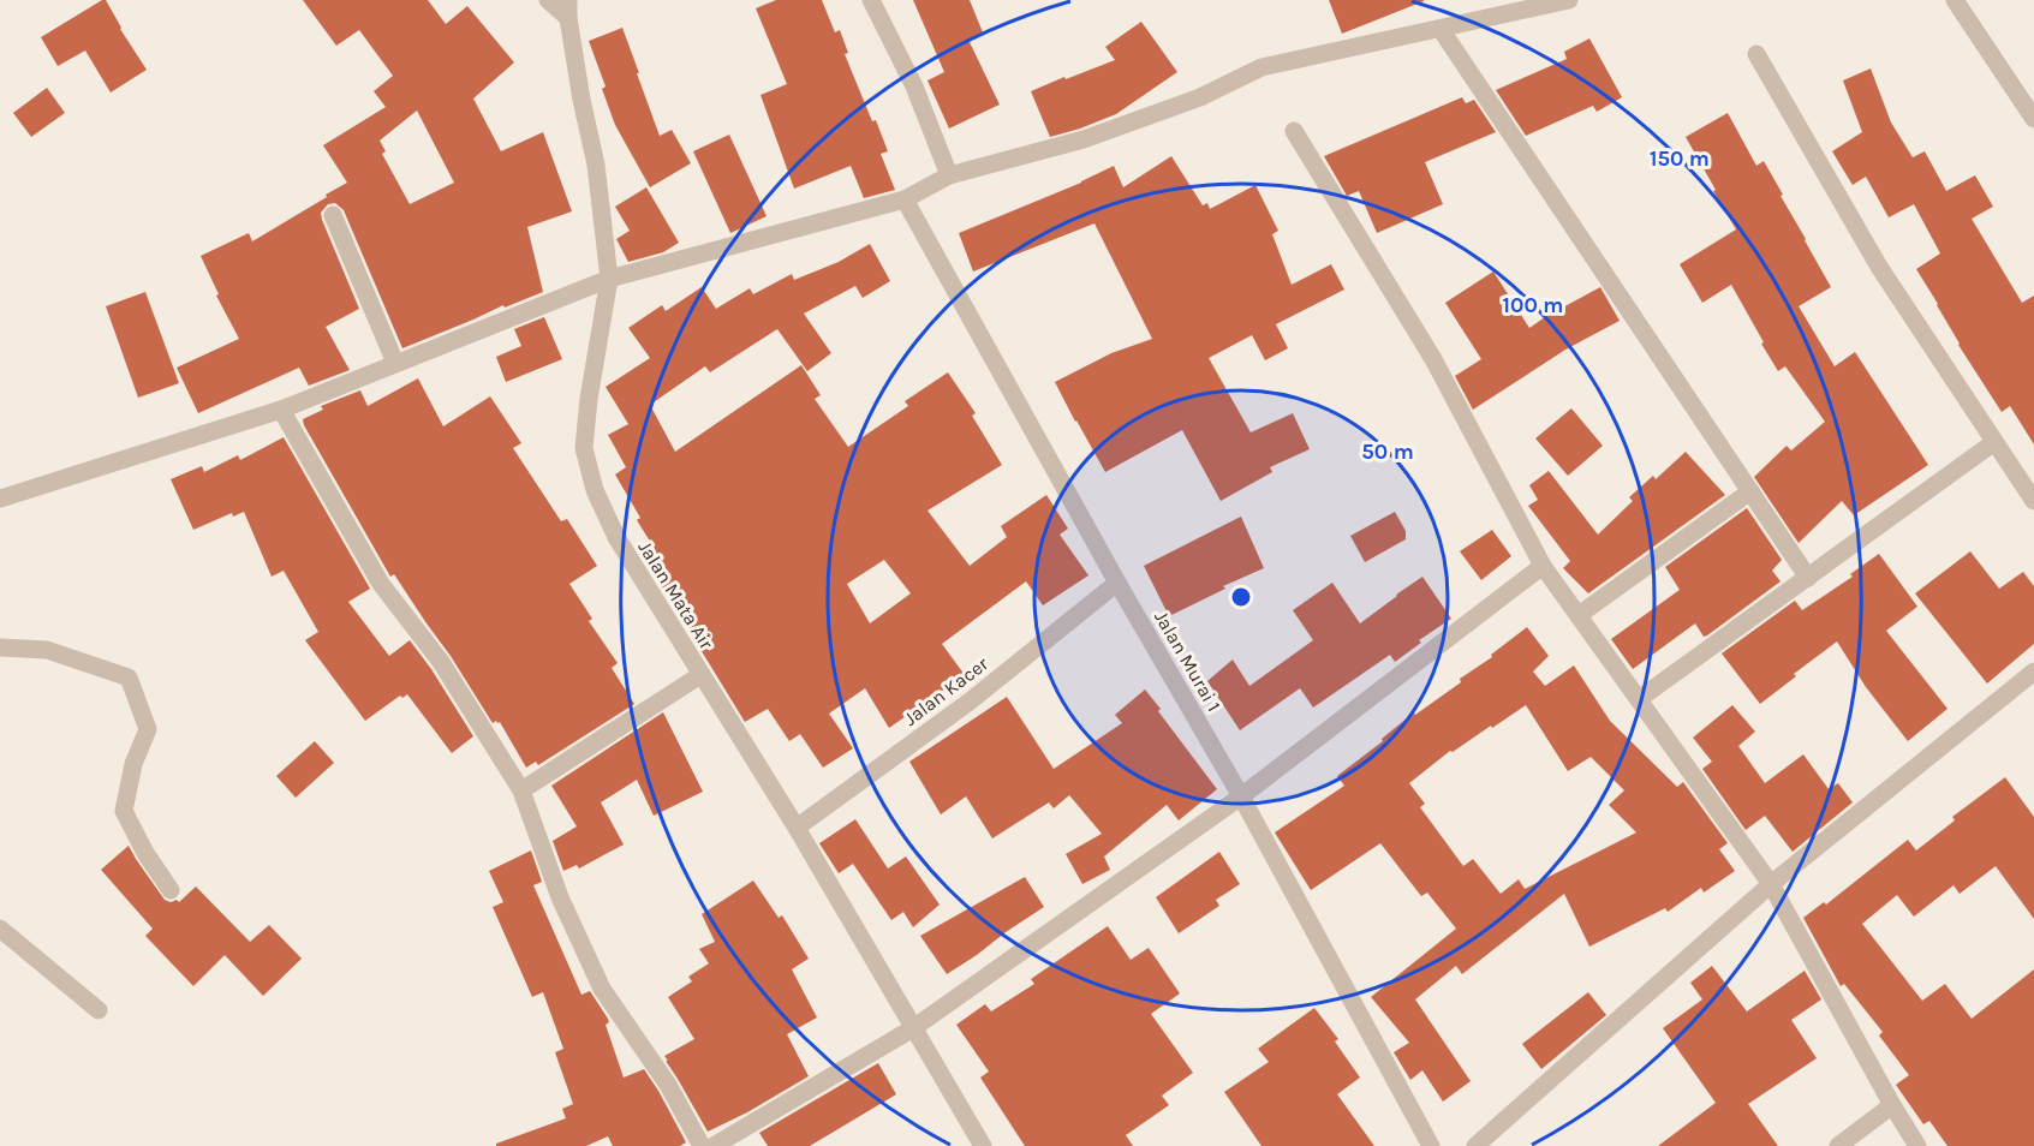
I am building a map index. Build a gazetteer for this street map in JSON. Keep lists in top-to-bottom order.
{
  "streets": {
    "street": ["Jalan Mata Air", "Jalan Murai 1", "Jalan Kacer"]
  },
  "crossings": [
    ["Jalan Mata Air", "Jalan Kacer"],
    ["Jalan Murai 1", "Jalan Kacer"]
  ],
  "rings": ["150 m", "100 m", "50 m"]
}
